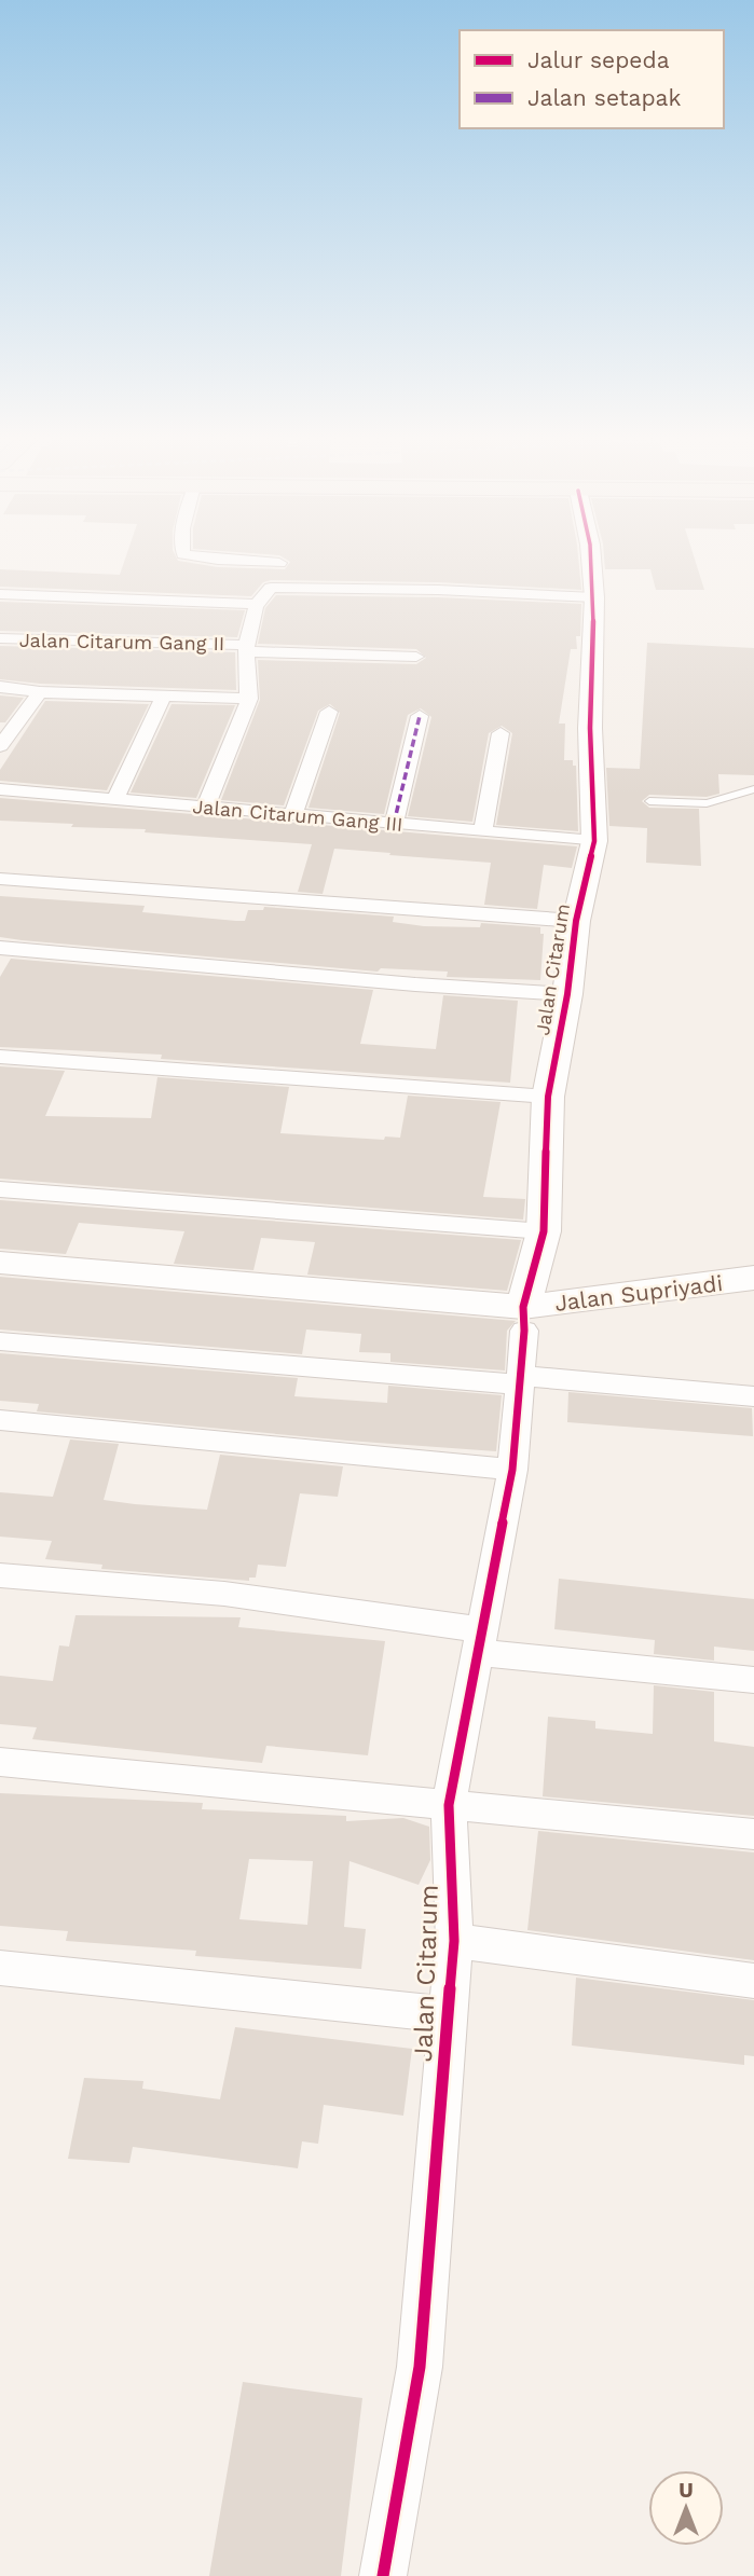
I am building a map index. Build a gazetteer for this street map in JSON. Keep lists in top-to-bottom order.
{
  "streets": {
    "street": [
      "Jalan Citarum Gang II",
      "Jalan Citarum Gang III",
      "Jalan Citarum",
      "Jalan Supriyadi"
    ]
  },
  "crossings": [
    ["Jalan Citarum Gang III", "Jalan Citarum"],
    ["Jalan Citarum", "Jalan Supriyadi"]
  ],
  "legend": ["Jalur sepeda", "Jalan setapak"],
  "north": "top"
}
